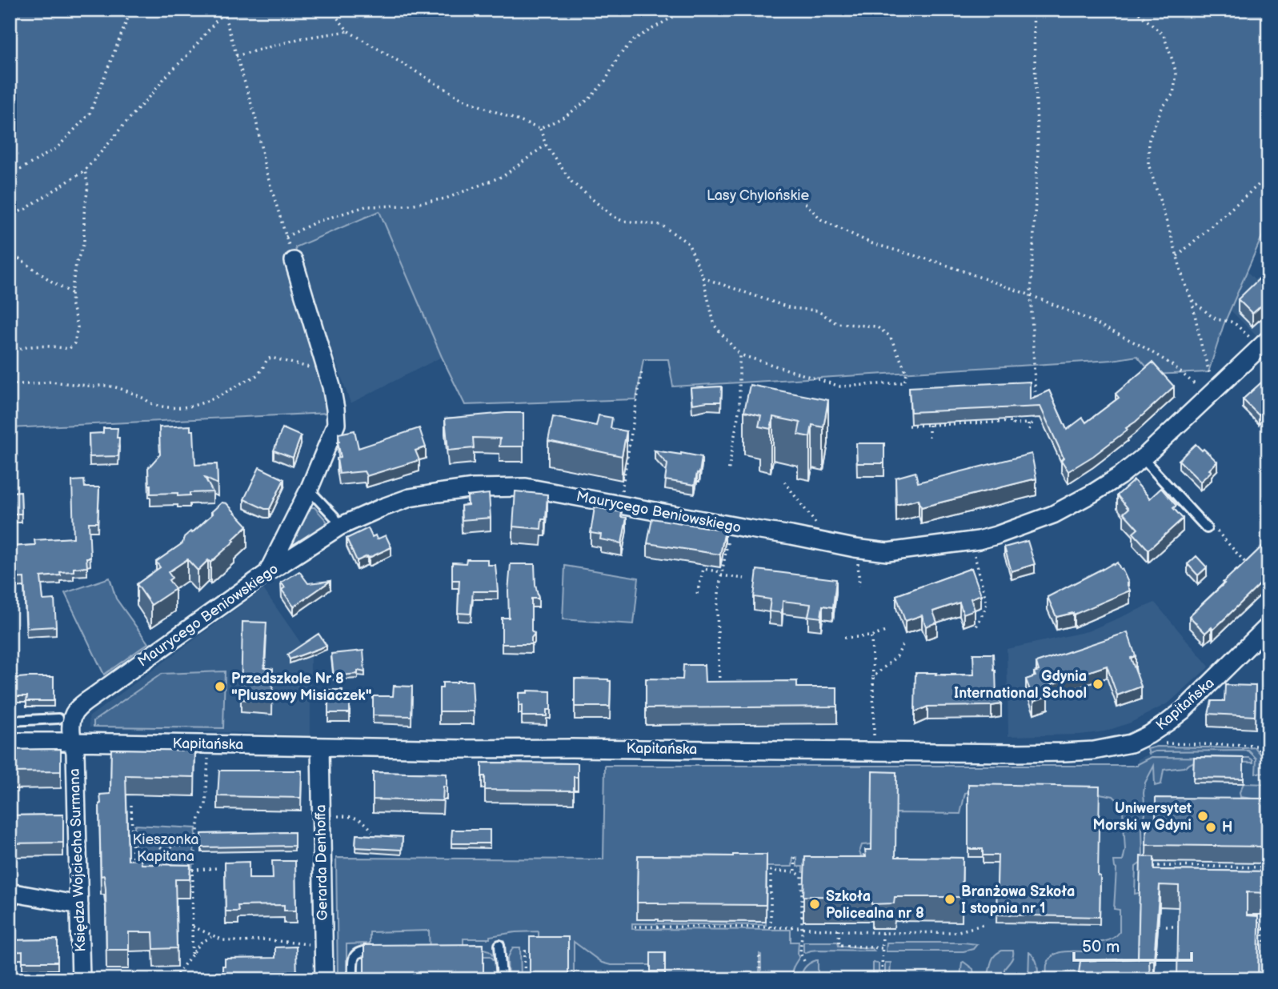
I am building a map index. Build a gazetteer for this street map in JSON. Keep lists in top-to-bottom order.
{
  "streets": {
    "street": [
      "Maurycego Beniowskiego",
      "Kapitańska",
      "Księdza Wojciecha Surmana",
      "Gerarda Denhoffa"
    ]
  },
  "crossings": [
    ["Maurycego Beniowskiego", "Kapitańska"],
    ["Maurycego Beniowskiego", "Księdza Wojciecha Surmana"],
    ["Kapitańska", "Księdza Wojciecha Surmana"],
    ["Kapitańska", "Gerarda Denhoffa"]
  ],
  "parks": ["Lasy Chylońskie", "Kieszonka Kapitana"],
  "places": [
    "Gdynia International School",
    "Przedszkole Nr 8 \"Pluszowy Misiaczek\"",
    "Uniwersytet Morski w Gdyni",
    "H",
    "Branżowa Szkoła I stopnia nr 1",
    "Szkoła Policealna nr 8"
  ],
  "scale_bar": "50 m"
}
